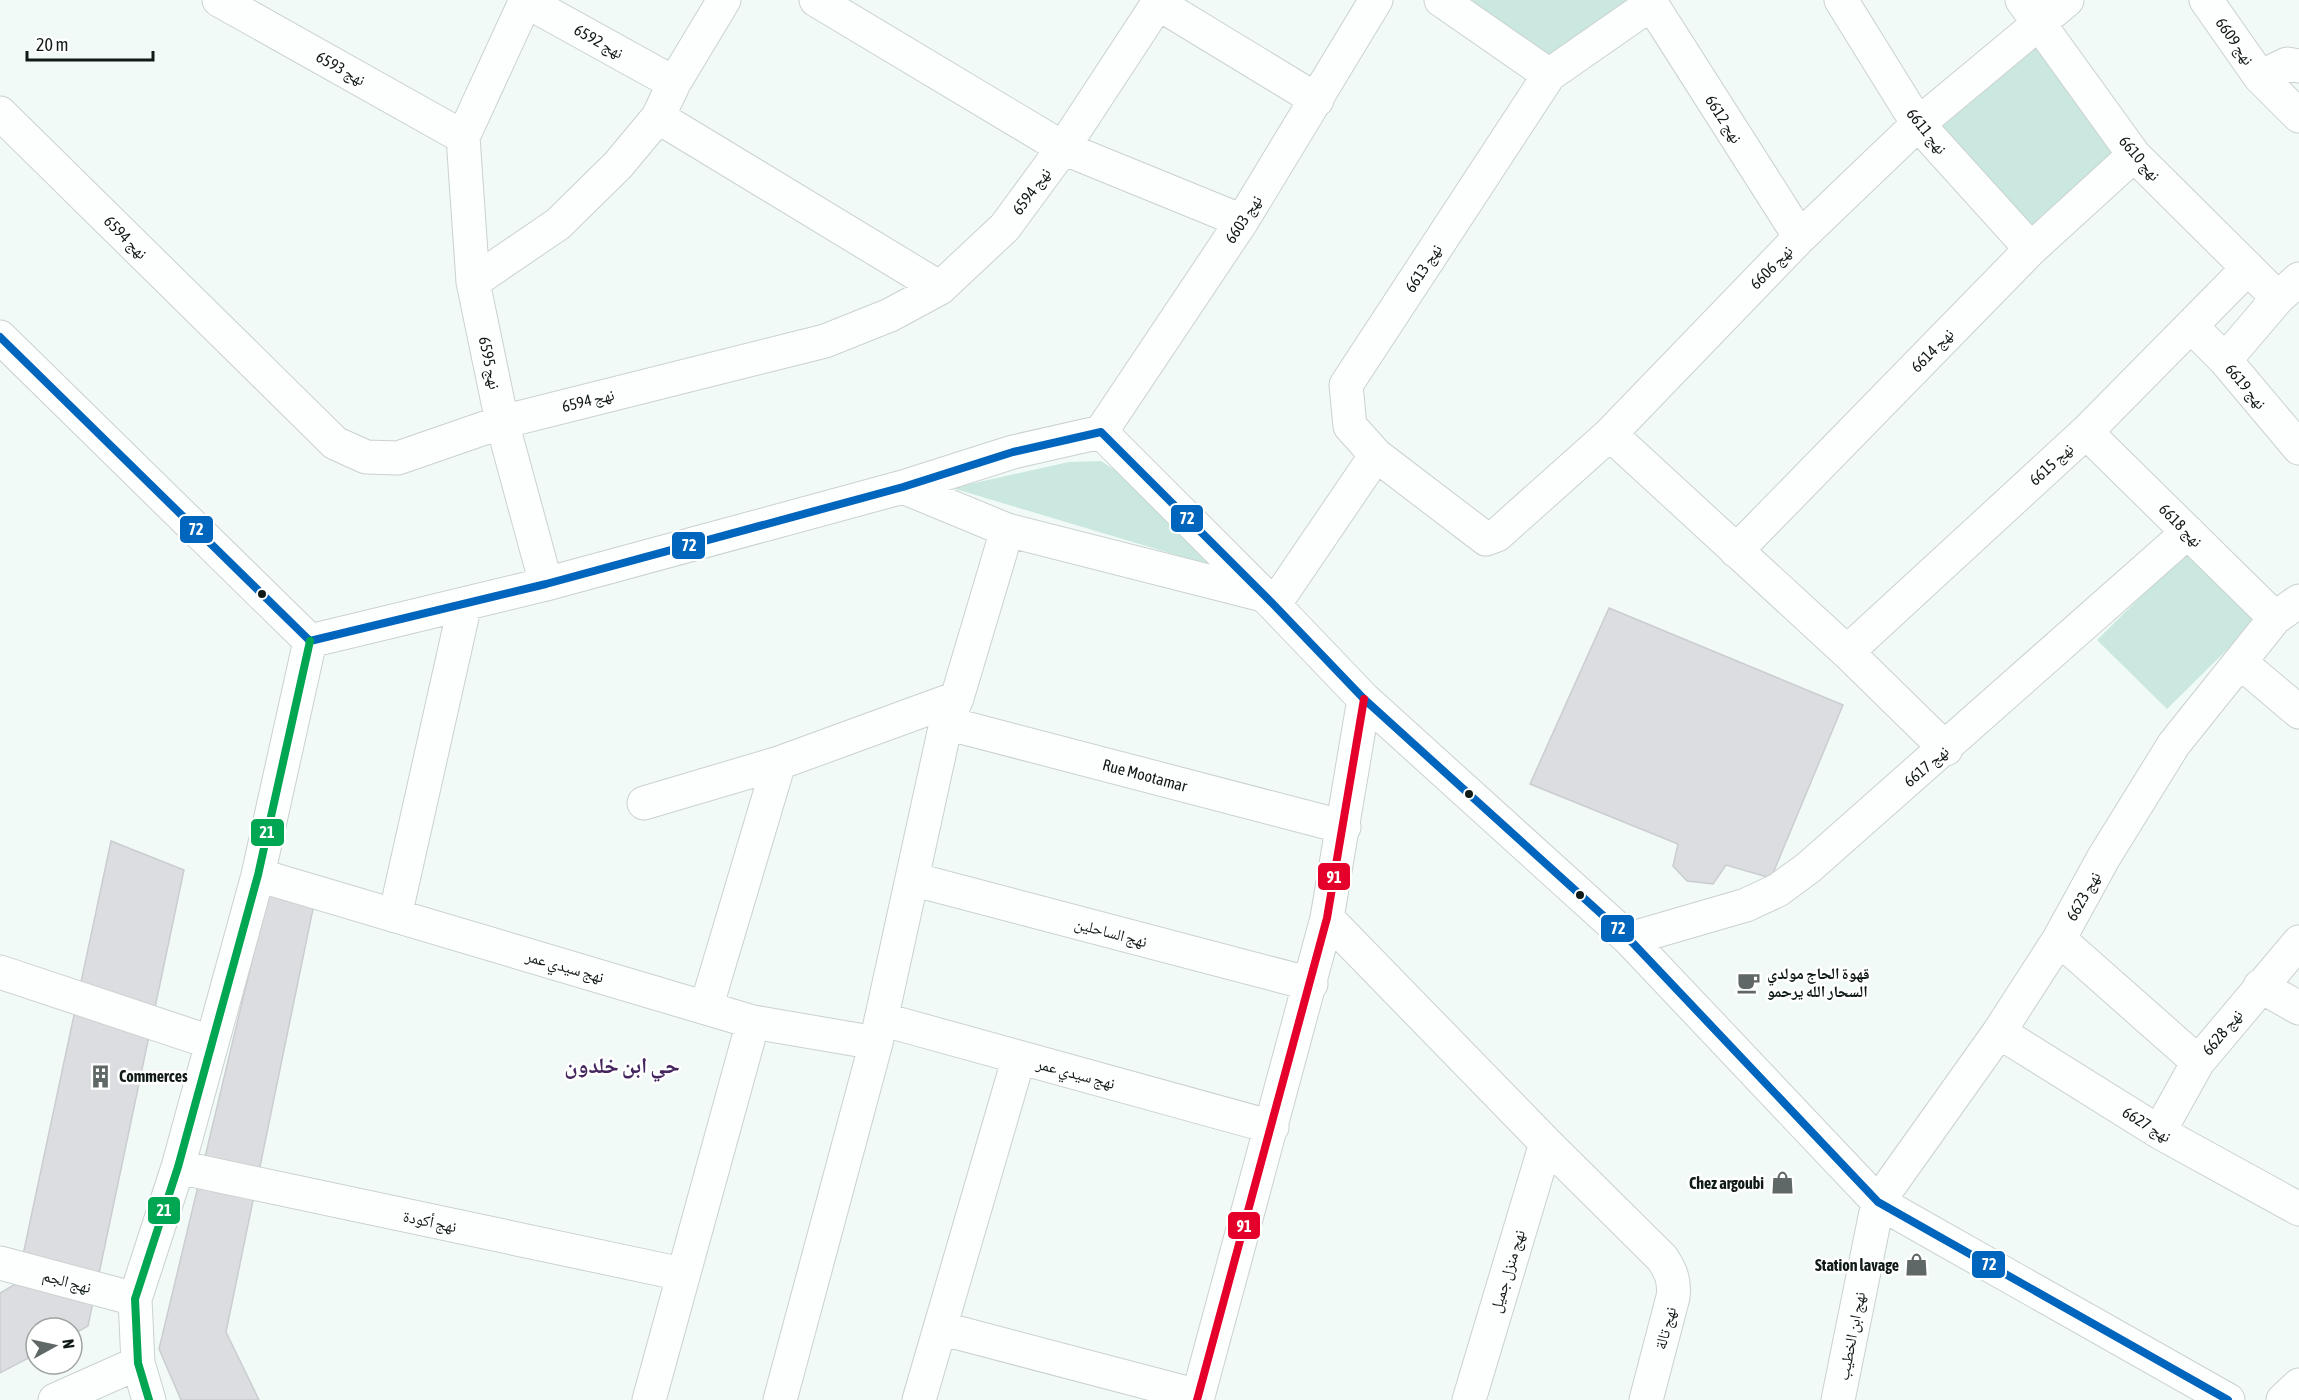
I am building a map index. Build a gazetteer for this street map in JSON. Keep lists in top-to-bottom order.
{
  "streets": {
    "street": [
      "نهج 6592",
      "نهج 6609",
      "نهج 6593",
      "نهج 6612",
      "نهج 6611",
      "نهج 6610",
      "نهج 6594",
      "نهج 6603",
      "نهج 6606",
      "نهج 6613",
      "نهج 6614",
      "نهج 6595",
      "نهج 6619",
      "نهج 6615",
      "نهج 6618",
      "نهج 6617",
      "Rue Mootamar",
      "نهج 6623",
      "نهج الساحلين",
      "نهج سيدي عمر",
      "نهج 6628",
      "نهج 6627",
      "نهج أكودة",
      "نهج منزل جميل",
      "نهج الجم",
      "نهج تالة",
      "نهج ابن الخطيب"
    ]
  },
  "crossings": [
    ["نهج 6593", "نهج 6595"],
    ["نهج 6612", "نهج 6606"],
    ["نهج 6612", "نهج 6613"],
    ["نهج 6611", "نهج 6606"],
    ["نهج 6611", "نهج 6614"],
    ["نهج 6610", "نهج 6606"],
    ["نهج 6610", "نهج 6614"],
    ["نهج 6610", "نهج 6615"],
    ["نهج 6594", "نهج 6595"],
    ["نهج 6606", "نهج 6613"],
    ["نهج 6619", "نهج 6615"],
    ["نهج 6615", "نهج 6618"],
    ["نهج 6618", "نهج 6617"],
    ["نهج 6618", "نهج 6623"],
    ["نهج 6623", "نهج 6627"],
    ["نهج 6623", "نهج ابن الخطيب"],
    ["نهج 6628", "نهج 6627"],
    ["نهج منزل جميل", "نهج تالة"]
  ],
  "districts": ["حي ابن خلدون"],
  "places": {
    "cafe": ["قهوة الحاج مولدي السحار الله يرحمو"],
    "building": ["Commerces"],
    "shop": ["Chez argoubi", "Station lavage"]
  },
  "lines": ["transit line 72", "transit line 21", "transit line 91"],
  "scale_bar": "20 m",
  "north": "right"
}
